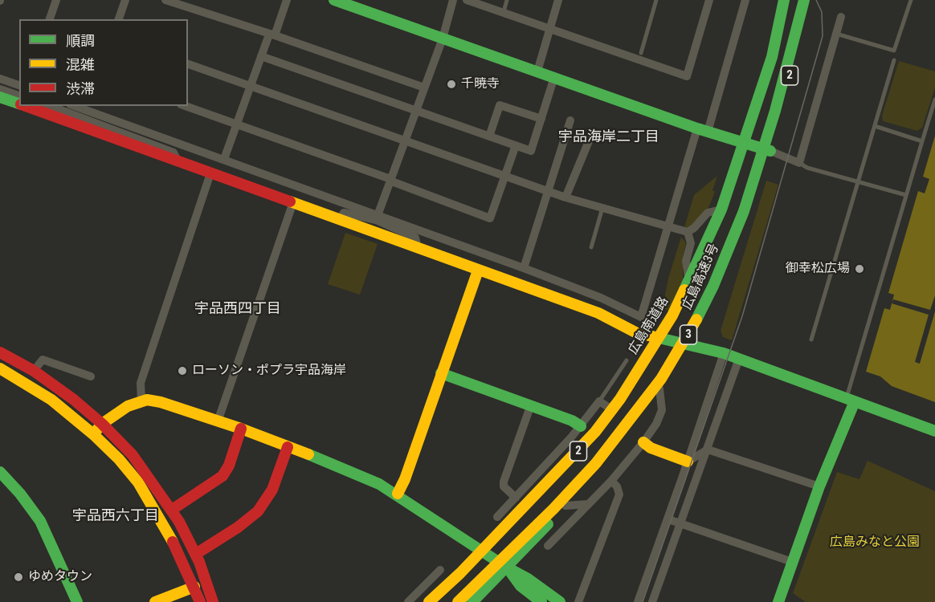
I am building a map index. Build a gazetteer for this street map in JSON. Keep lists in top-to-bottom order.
{
  "streets": {
    "main road": [
      "2",
      "広島高速3号",
      "広島南道路",
      "3"
    ]
  },
  "districts": ["宇品海岸二丁目", "宇品西四丁目", "宇品西六丁目"],
  "parks": ["広島みなと公園"],
  "places": [
    "千暁寺",
    "御幸松広場",
    "ローソン・ポプラ宇品海岸",
    "ゆめタウン"
  ],
  "legend": ["順調", "混雑", "渋滞"]
}
